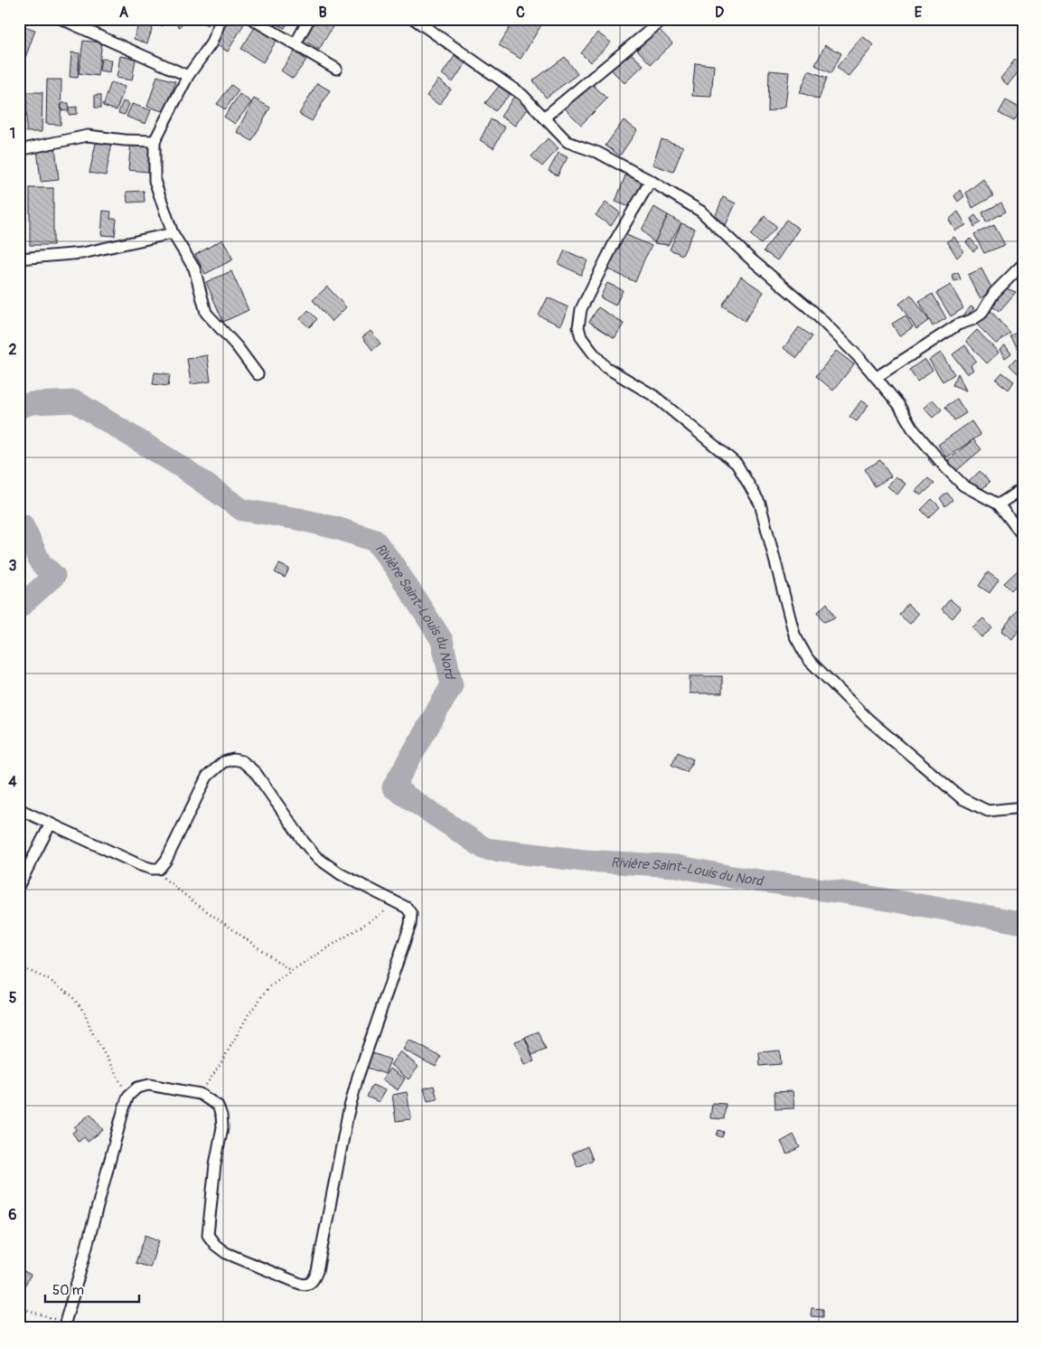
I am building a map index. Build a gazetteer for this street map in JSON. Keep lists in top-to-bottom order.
{
  "water": ["Rivière Saint-Louis du Nord"],
  "scale_bar": "50 m",
  "grid": {
    "columns": [
      "A",
      "B",
      "C",
      "D",
      "E"
    ],
    "rows": [
      "1",
      "2",
      "3",
      "4",
      "5",
      "6"
    ]
  }
}
